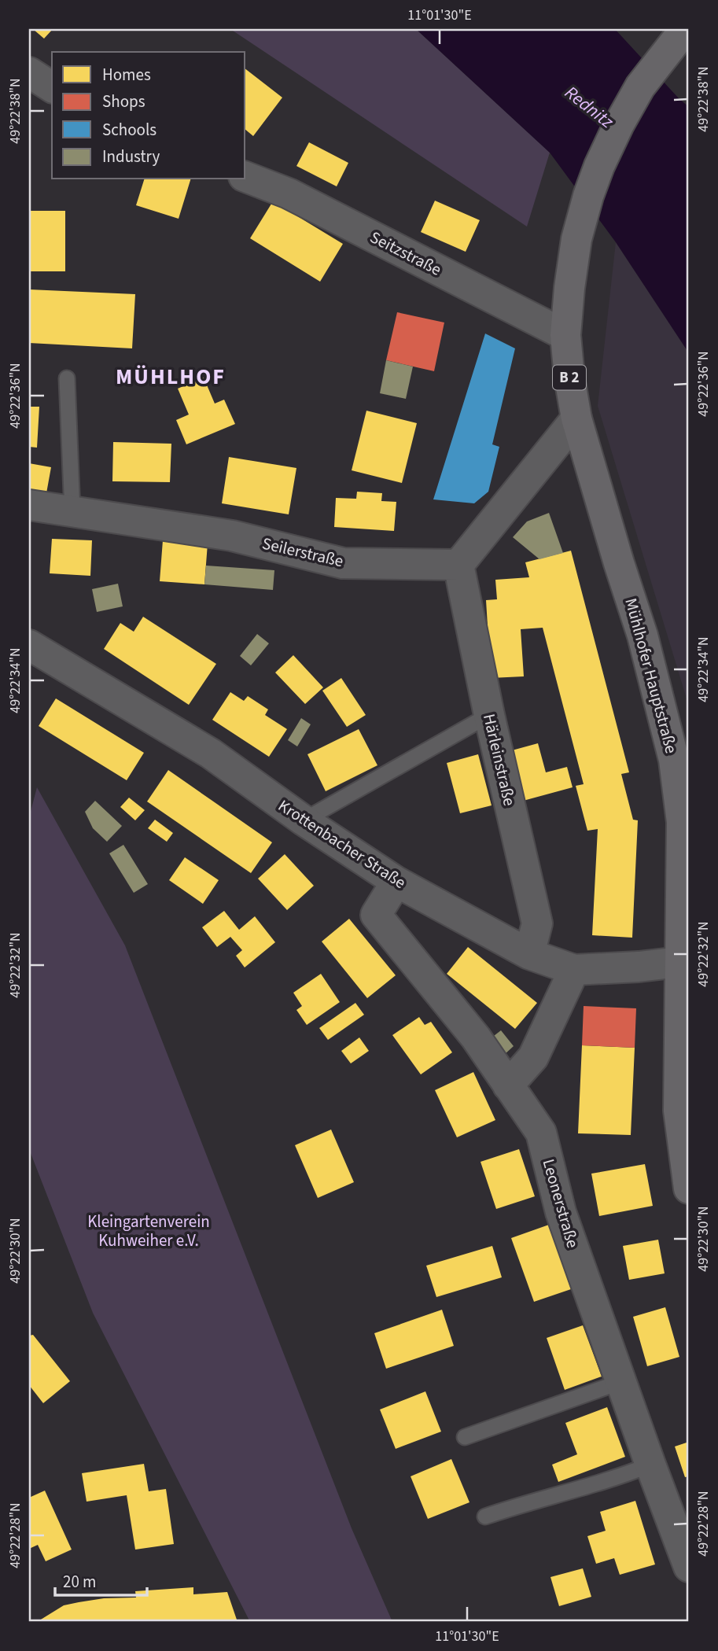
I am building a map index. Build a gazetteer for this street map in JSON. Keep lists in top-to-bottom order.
{
  "streets": {
    "main road": ["B 2", "Mühlhofer Hauptstraße"],
    "street": [
      "Seitzstraße",
      "Seilerstraße",
      "Härleinstraße",
      "Krottenbacher Straße",
      "Leonerstraße"
    ]
  },
  "crossings": [
    ["Seitzstraße", "B 2"],
    ["Seitzstraße", "Mühlhofer Hauptstraße"],
    ["B 2", "Mühlhofer Hauptstraße"],
    ["Seilerstraße", "Härleinstraße"],
    ["Mühlhofer Hauptstraße", "Krottenbacher Straße"],
    ["Härleinstraße", "Krottenbacher Straße"],
    ["Krottenbacher Straße", "Leonerstraße"]
  ],
  "districts": ["MÜHLHOF"],
  "water": ["Rednitz"],
  "parks": ["Kleingartenverein Kuhweiher e.V."],
  "legend": [
    "Homes",
    "Shops",
    "Schools",
    "Industry"
  ],
  "scale_bar": "20 m",
  "coordinates": [
    "11°01'30\"E",
    "49°22'38\"N",
    "49°22'36\"N",
    "49°22'34\"N",
    "49°22'32\"N",
    "49°22'30\"N",
    "49°22'28\"N"
  ]
}
